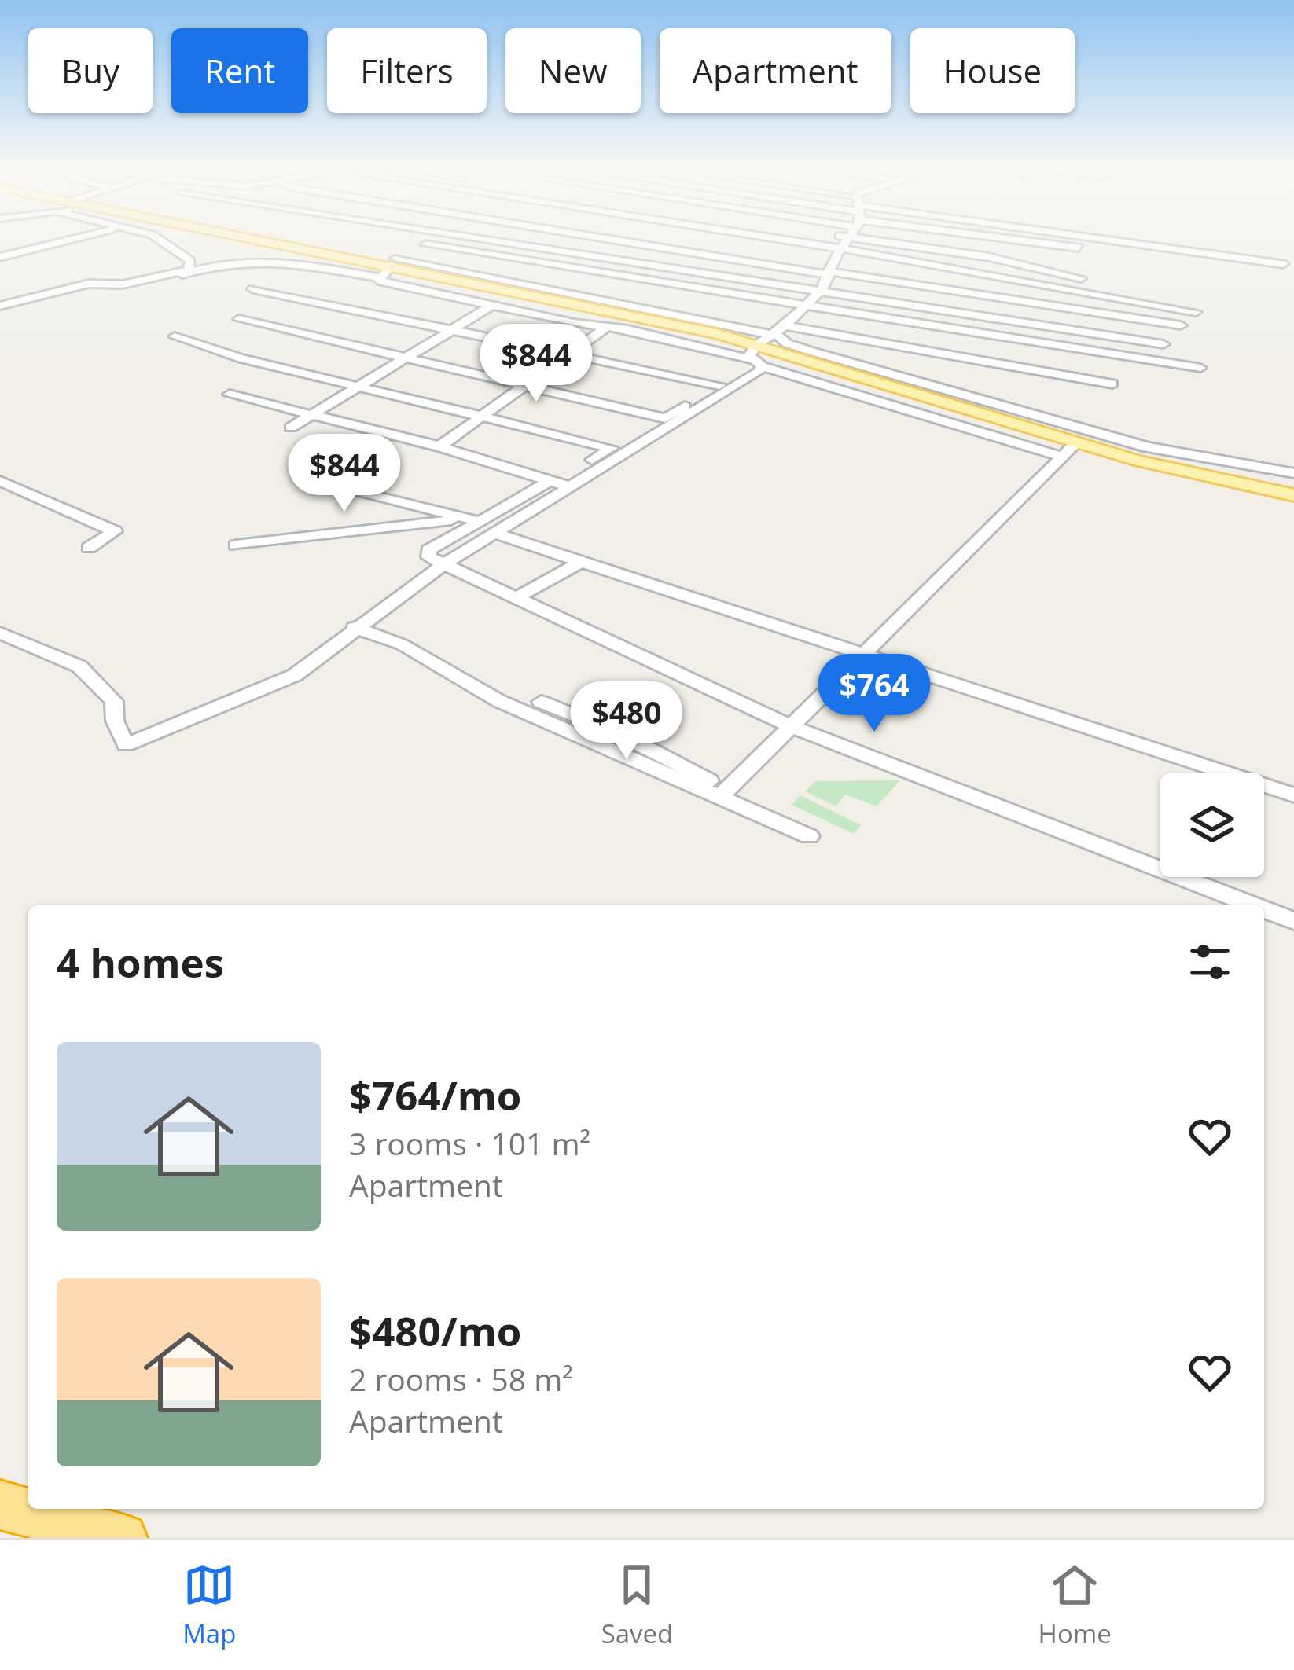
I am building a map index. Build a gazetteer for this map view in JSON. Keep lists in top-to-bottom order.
{
  "page": {
    "chip": [
      "Buy",
      "Rent",
      "Filters",
      "New",
      "Apartment",
      "House"
    ],
    "price": [
      "$844",
      "$844",
      "$764",
      "$480"
    ],
    "heading": "4 homes",
    "list": [
      {
        "name": "$764/mo",
        "note": "3 rooms · 101 m² · Apartment"
      },
      {
        "name": "$480/mo",
        "note": "2 rooms · 58 m² · Apartment"
      }
    ],
    "tabs": ["Map", "Saved", "Home"]
  }
}
